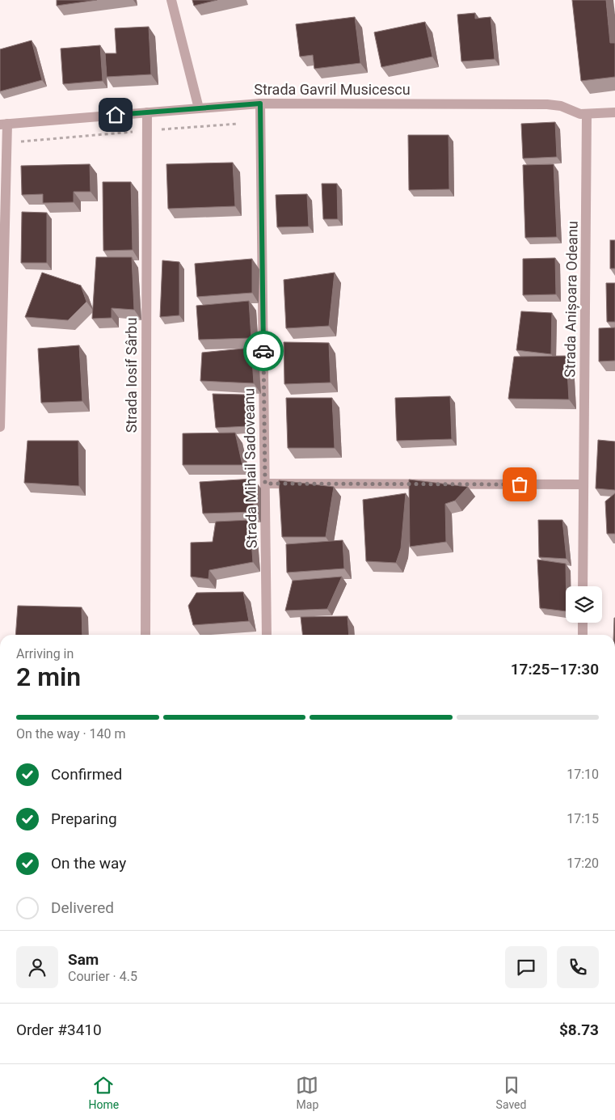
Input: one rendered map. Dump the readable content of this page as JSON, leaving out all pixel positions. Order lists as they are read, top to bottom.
{
  "streets": {
    "street": [
      "Strada Gavril Musicescu",
      "Strada Anișoara Odeanu",
      "Strada Iosif Sârbu",
      "Strada Mihail Sadoveanu"
    ]
  },
  "crossings": [
    ["Strada Gavril Musicescu", "Strada Anișoara Odeanu"],
    ["Strada Gavril Musicescu", "Strada Iosif Sârbu"],
    ["Strada Gavril Musicescu", "Strada Mihail Sadoveanu"]
  ],
  "page": {
    "heading": ["2 min", "Arriving in", "17:25–17:30"],
    "panel": [
      "Sam",
      "Courier · 4.5",
      "Order #3410",
      "$8.73"
    ],
    "bar": "On the way · 140 m",
    "list": [
      ["Confirmed", "17:10"],
      ["Preparing", "17:15"],
      ["On the way", "17:20"],
      "Delivered"
    ],
    "tabs": ["Home", "Map", "Saved"]
  }
}
